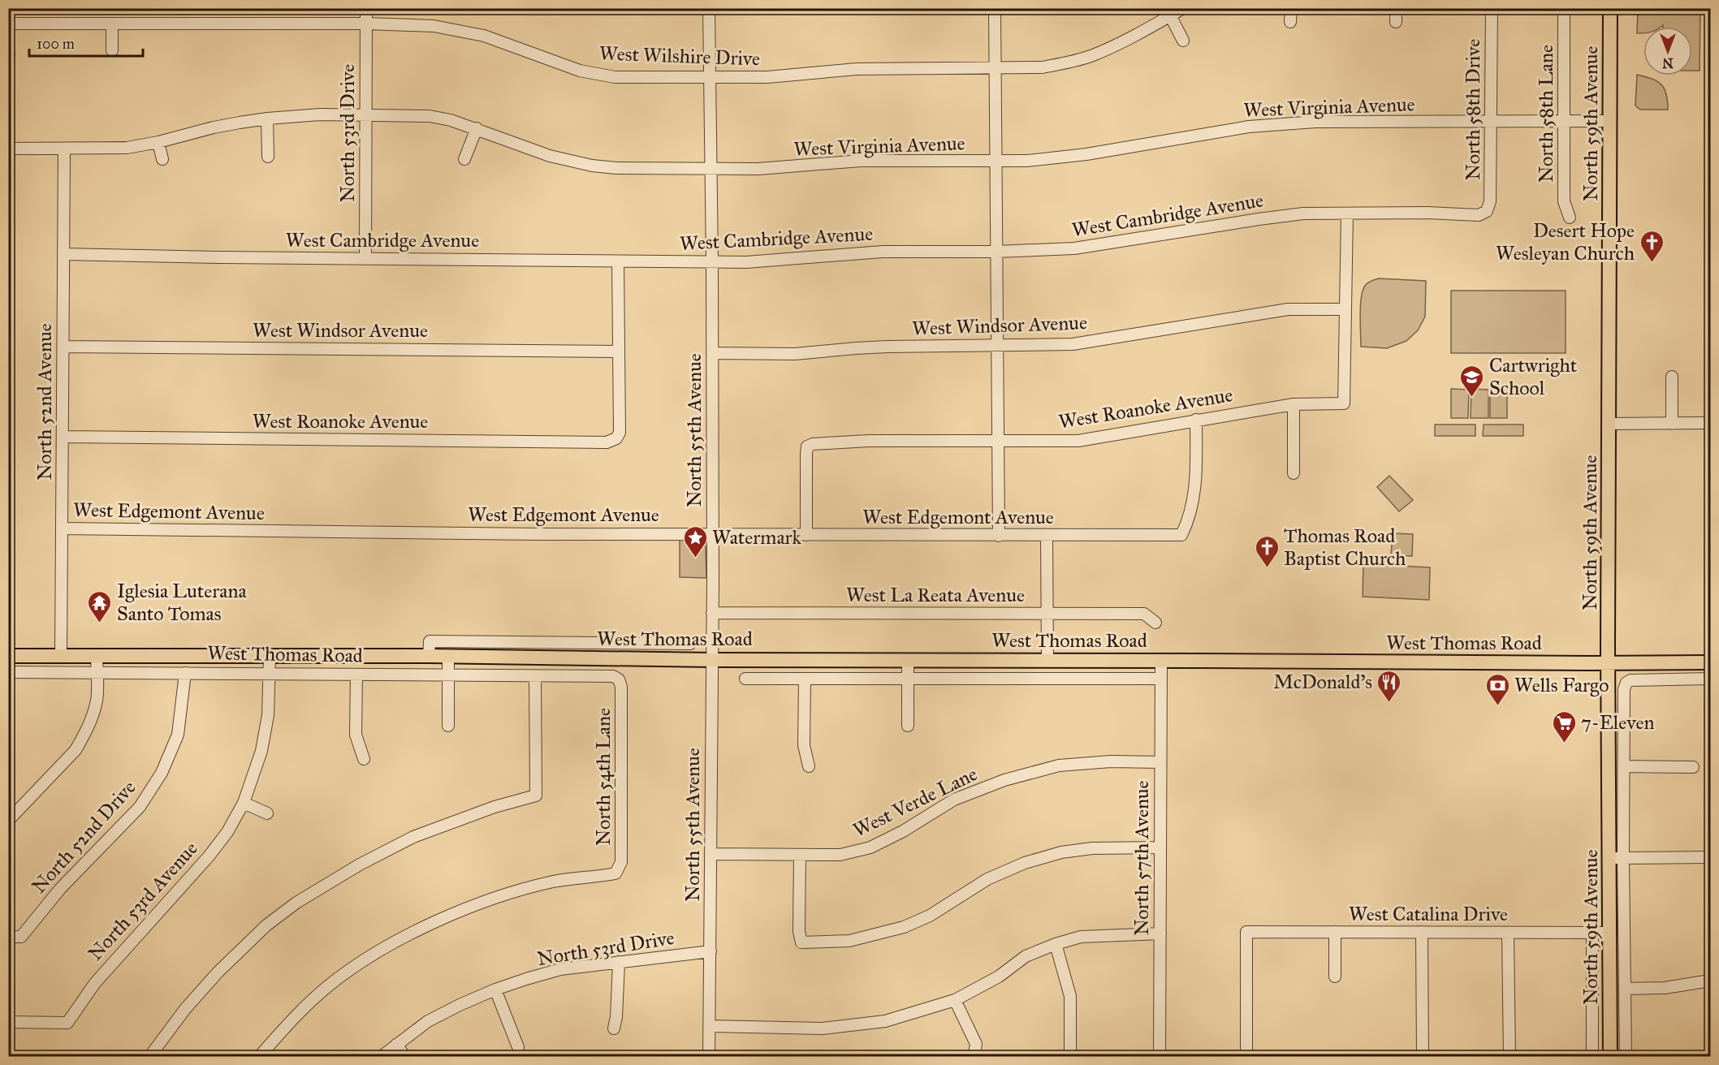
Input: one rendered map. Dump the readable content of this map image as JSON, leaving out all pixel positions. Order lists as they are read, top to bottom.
{
  "streets": {
    "main road": ["North 59th Avenue", "West Thomas Road"],
    "street": [
      "West Wilshire Drive",
      "West Virginia Avenue",
      "North 58th Drive",
      "North 58th Lane",
      "North 53rd Drive",
      "West Cambridge Avenue",
      "West Windsor Avenue",
      "North 52nd Avenue",
      "West Roanoke Avenue",
      "North 55th Avenue",
      "West Edgemont Avenue",
      "West La Reata Avenue",
      "North 54th Lane",
      "West Verde Lane",
      "North 52nd Drive",
      "North 57th Avenue",
      "North 53rd Avenue",
      "West Catalina Drive"
    ]
  },
  "crossings": [
    ["West Wilshire Drive", "North 53rd Drive"],
    ["West Wilshire Drive", "North 55th Avenue"],
    ["West Virginia Avenue", "North 58th Drive"],
    ["West Virginia Avenue", "North 58th Lane"],
    ["West Virginia Avenue", "North 59th Avenue"],
    ["West Virginia Avenue", "North 53rd Drive"],
    ["West Virginia Avenue", "North 52nd Avenue"],
    ["West Virginia Avenue", "North 55th Avenue"],
    ["North 58th Drive", "West Cambridge Avenue"],
    ["North 59th Avenue", "West Thomas Road"],
    ["North 59th Avenue", "West Catalina Drive"],
    ["North 53rd Drive", "West Cambridge Avenue"],
    ["North 53rd Drive", "North 55th Avenue"],
    ["West Cambridge Avenue", "North 52nd Avenue"],
    ["West Cambridge Avenue", "North 55th Avenue"],
    ["West Windsor Avenue", "North 52nd Avenue"],
    ["West Windsor Avenue", "West Roanoke Avenue"],
    ["West Windsor Avenue", "North 55th Avenue"],
    ["North 52nd Avenue", "West Roanoke Avenue"],
    ["North 52nd Avenue", "West Edgemont Avenue"],
    ["North 52nd Avenue", "West Thomas Road"],
    ["West Roanoke Avenue", "West Edgemont Avenue"],
    ["North 55th Avenue", "West Edgemont Avenue"],
    ["North 55th Avenue", "West La Reata Avenue"],
    ["North 55th Avenue", "West Thomas Road"],
    ["North 55th Avenue", "West Verde Lane"],
    ["West Thomas Road", "North 54th Lane"],
    ["West Thomas Road", "North 52nd Drive"],
    ["West Thomas Road", "North 57th Avenue"],
    ["West Thomas Road", "North 53rd Avenue"],
    ["West Verde Lane", "North 57th Avenue"]
  ],
  "places": {
    "church": ["Desert Hope Wesleyan Church", "Thomas Road Baptist Church"],
    "school or university": ["Cartwright School"],
    "place": ["Watermark"],
    "temple": ["Iglesia Luterana Santo Tomas"],
    "restaurant": ["McDonald's"],
    "bank": ["Wells Fargo"],
    "supermarket": ["7-Eleven"]
  },
  "scale_bar": "100 m",
  "north": "bottom"
}
